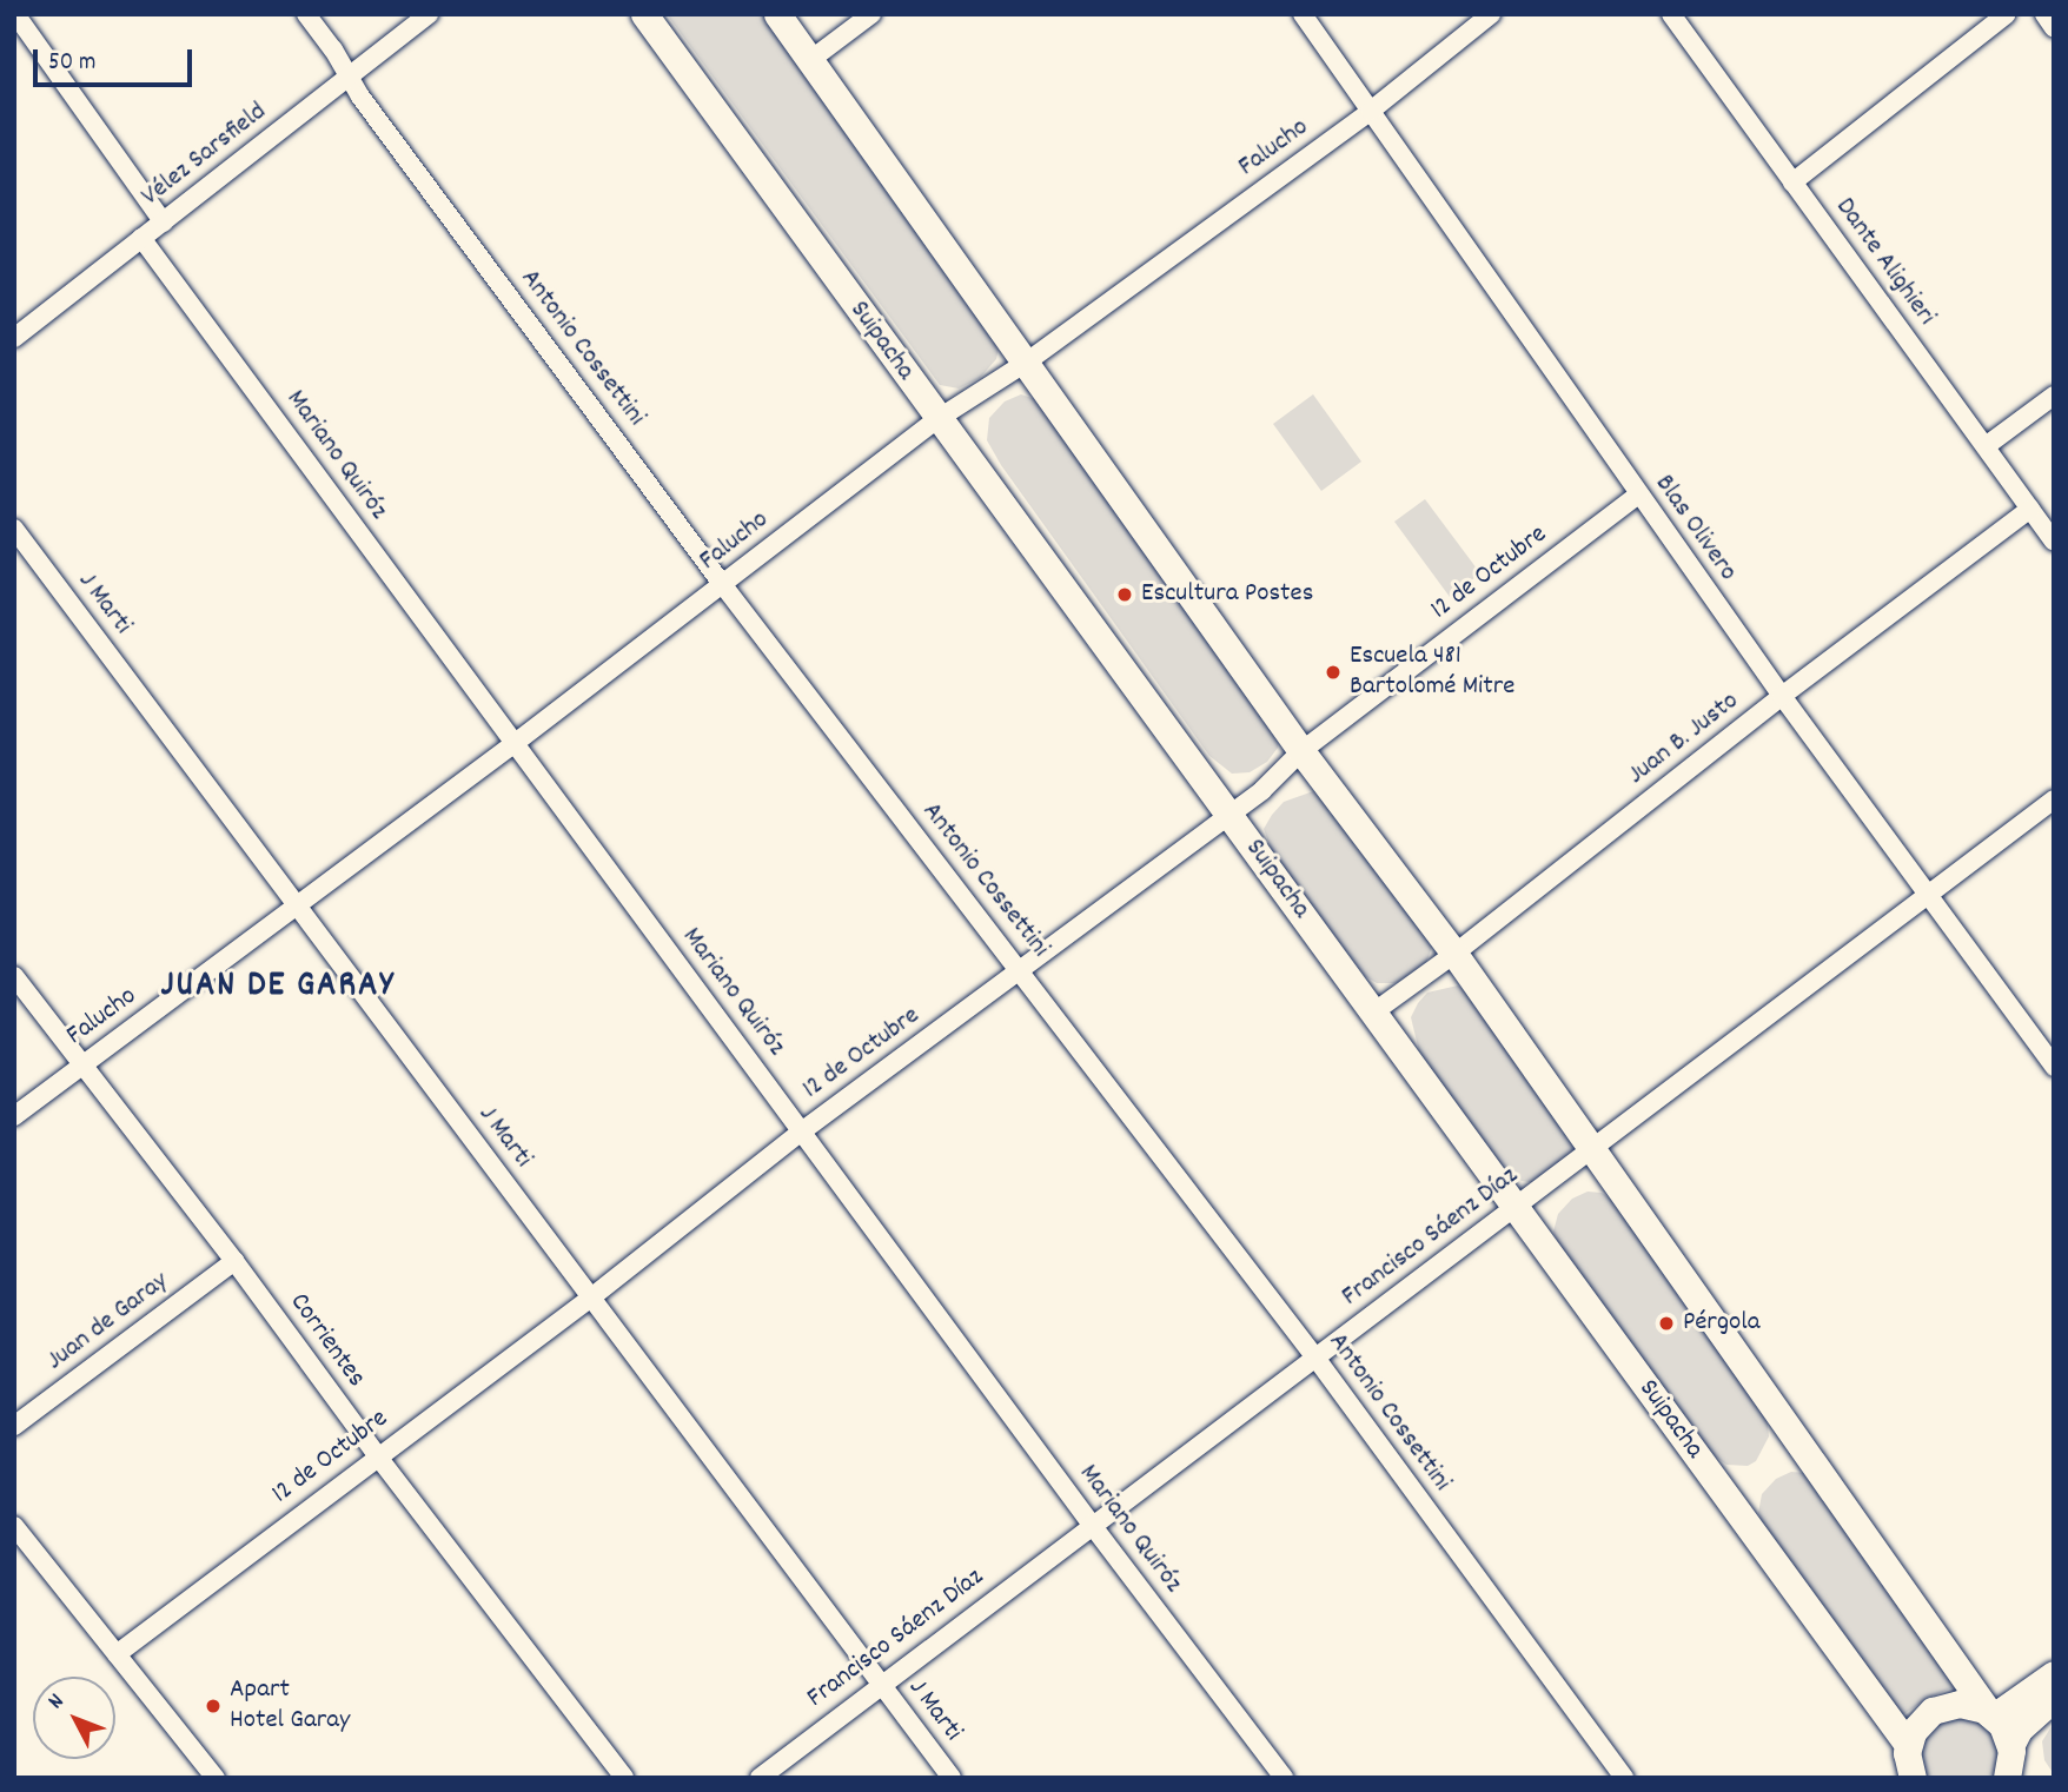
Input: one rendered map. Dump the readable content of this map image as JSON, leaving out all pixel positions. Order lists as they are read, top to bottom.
{
  "streets": {
    "street": [
      "Falucho",
      "Vélez Sarsfield",
      "Dante Alighieri",
      "Suipacha",
      "Antonio Cossettini",
      "Mariano Quiróz",
      "Blas Olivero",
      "12 de Octubre",
      "J Marti",
      "Juan B. Justo",
      "Francisco Sáenz Díaz",
      "Juan de Garay",
      "Corrientes"
    ]
  },
  "crossings": [
    ["Falucho", "Suipacha"],
    ["Falucho", "Antonio Cossettini"],
    ["Falucho", "Mariano Quiróz"],
    ["Falucho", "Blas Olivero"],
    ["Falucho", "J Marti"],
    ["Falucho", "Corrientes"],
    ["Vélez Sarsfield", "Antonio Cossettini"],
    ["Vélez Sarsfield", "Mariano Quiróz"],
    ["Dante Alighieri", "Juan B. Justo"],
    ["Suipacha", "12 de Octubre"],
    ["Suipacha", "Juan B. Justo"],
    ["Suipacha", "Francisco Sáenz Díaz"],
    ["Antonio Cossettini", "12 de Octubre"],
    ["Antonio Cossettini", "Francisco Sáenz Díaz"],
    ["Mariano Quiróz", "12 de Octubre"],
    ["Mariano Quiróz", "Francisco Sáenz Díaz"],
    ["Blas Olivero", "12 de Octubre"],
    ["Blas Olivero", "Juan B. Justo"],
    ["Blas Olivero", "Francisco Sáenz Díaz"],
    ["12 de Octubre", "J Marti"],
    ["12 de Octubre", "Corrientes"],
    ["J Marti", "Francisco Sáenz Díaz"],
    ["Juan de Garay", "Corrientes"]
  ],
  "districts": ["JUAN DE GARAY"],
  "places": [
    "Escultura Postes",
    "Escuela 481 Bartolomé Mitre",
    "Pérgola",
    "Apart Hotel Garay"
  ],
  "scale_bar": "50 m",
  "north": "top left"
}
